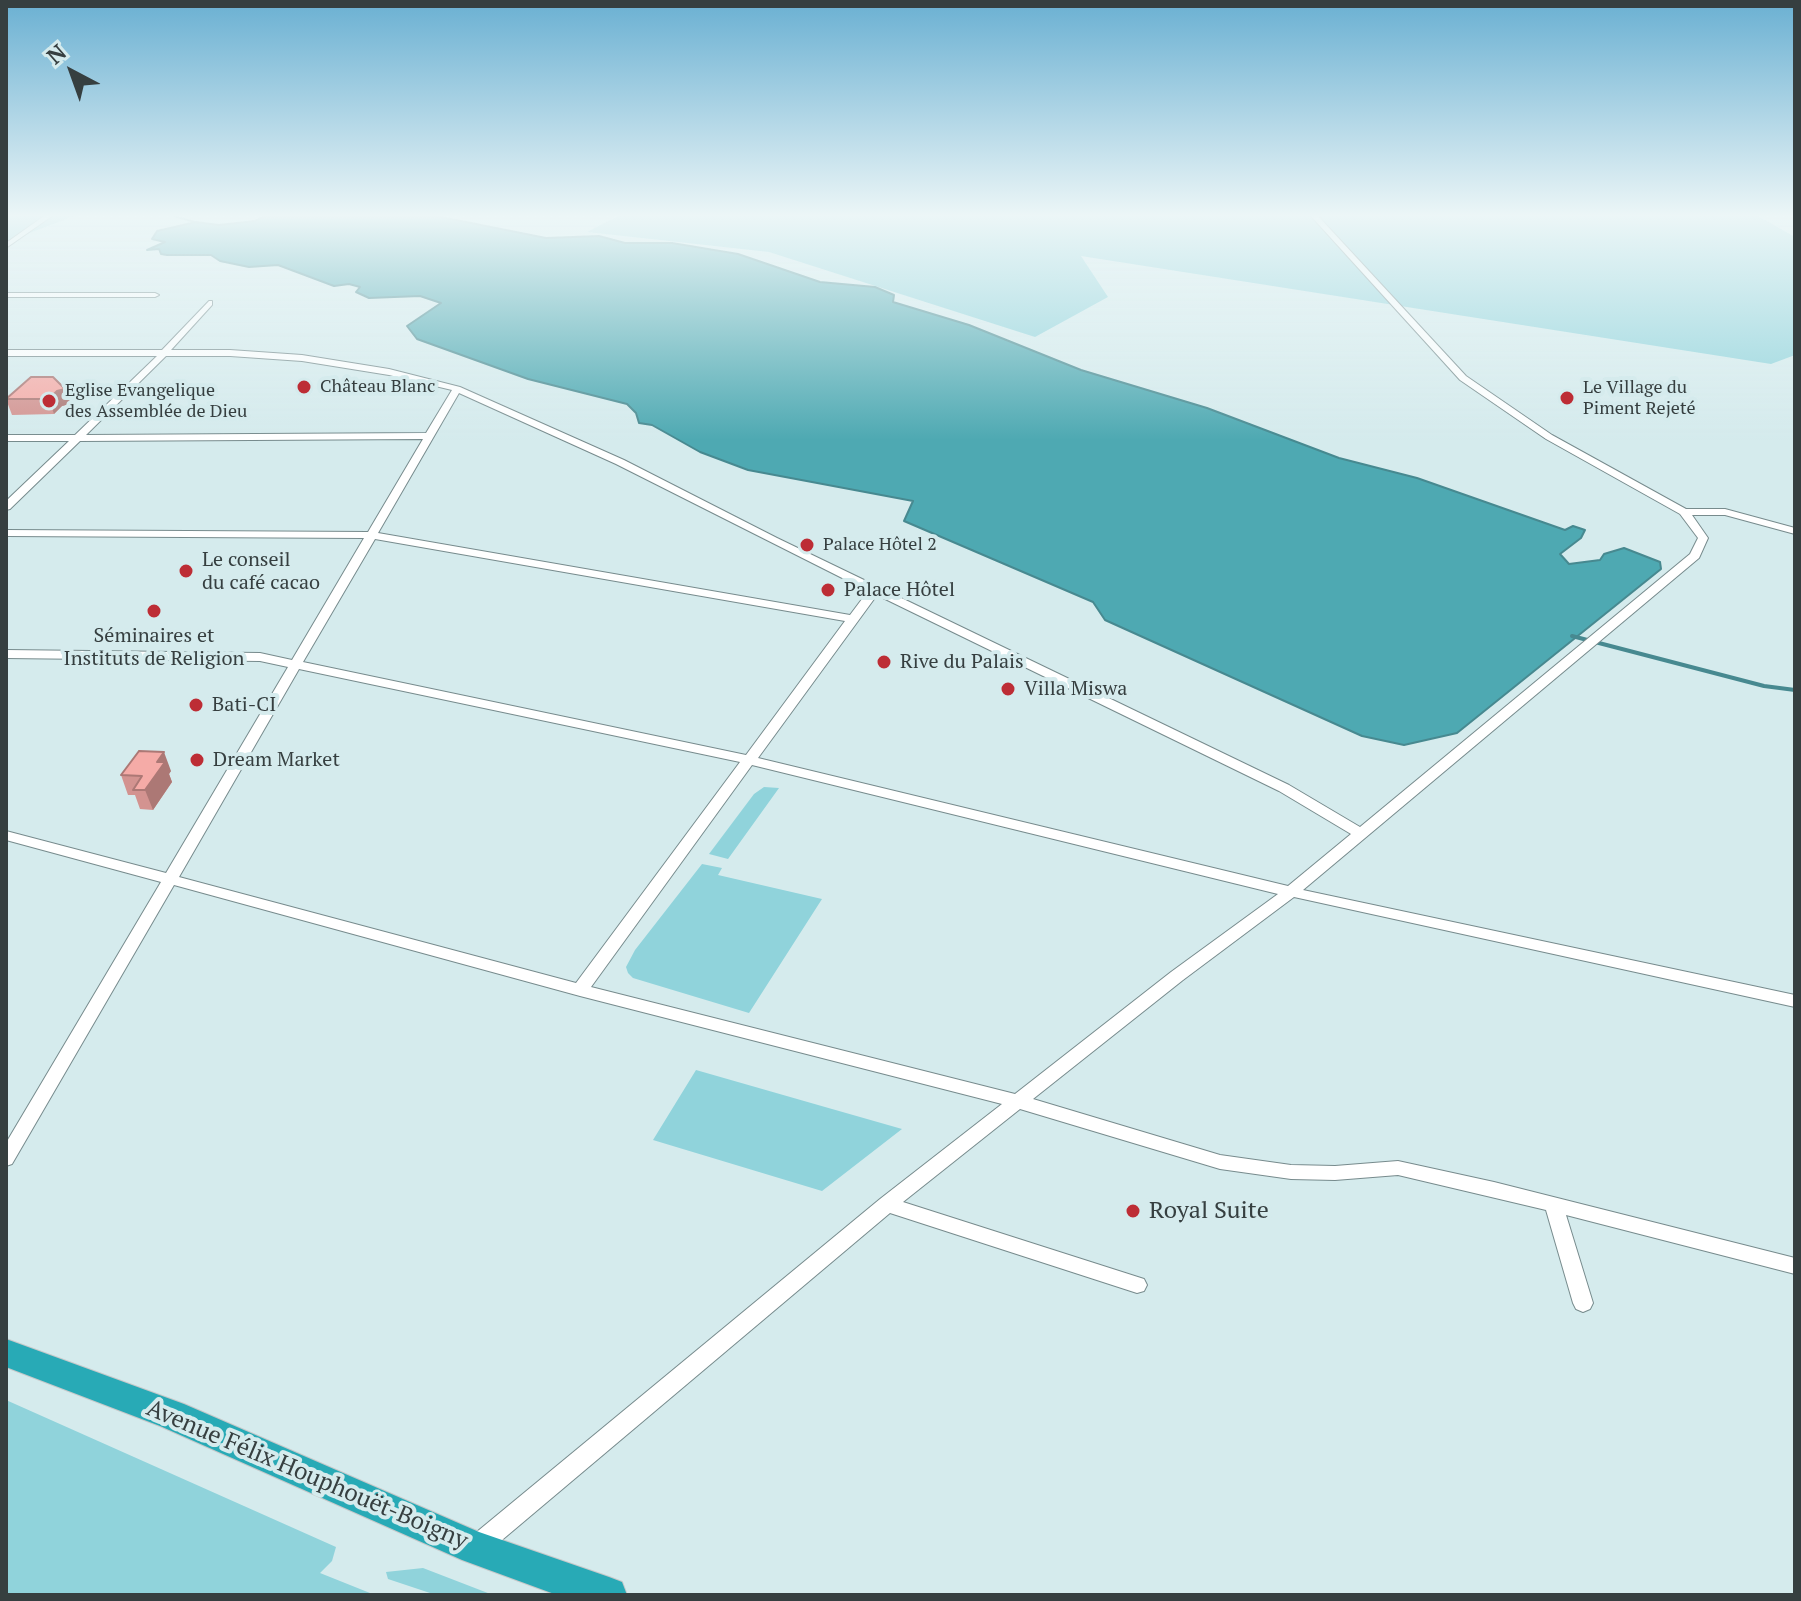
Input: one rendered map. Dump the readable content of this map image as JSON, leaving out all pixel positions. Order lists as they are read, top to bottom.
{
  "streets": {
    "highway": ["Avenue Félix Houphouët-Boigny"]
  },
  "places": [
    "Château Blanc",
    "Le Village du Piment Rejeté",
    "Eglise Evangelique des Assemblée de Dieu",
    "Palace Hôtel 2",
    "Le conseil du café cacao",
    "Palace Hôtel",
    "Séminaires et Instituts de Religion",
    "Rive du Palais",
    "Villa Miswa",
    "Bati-CI",
    "Dream Market",
    "Royal Suite"
  ],
  "north": "top left"
}
